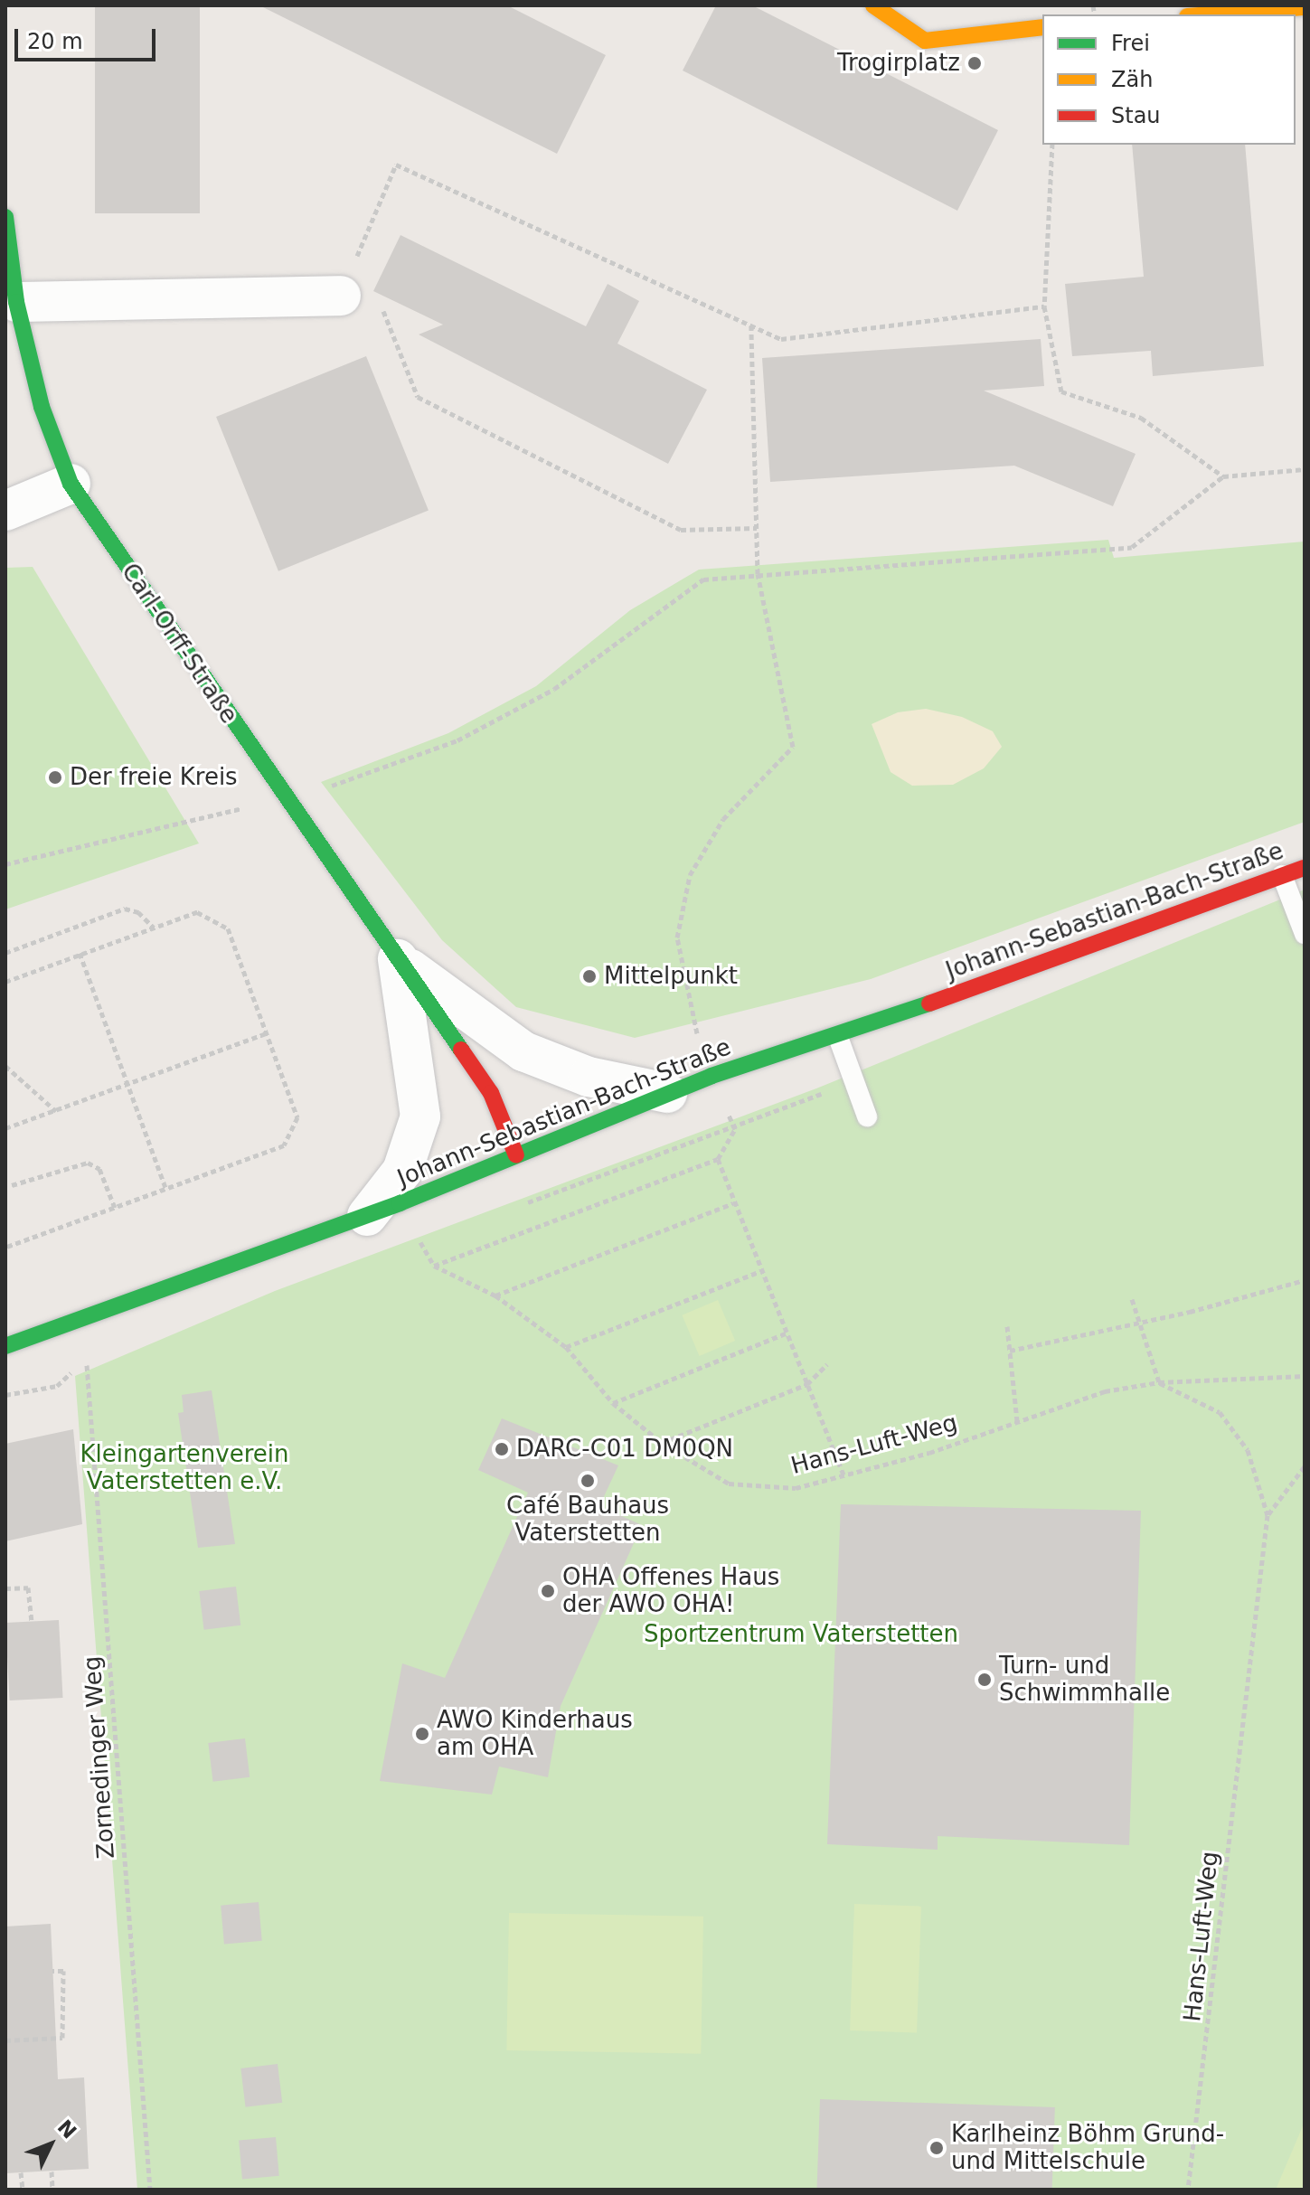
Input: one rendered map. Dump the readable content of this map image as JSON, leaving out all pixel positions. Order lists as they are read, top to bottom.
{
  "streets": {
    "street": ["Carl-Orff-Straße", "Johann-Sebastian-Bach-Straße"],
    "path": ["Hans-Luft-Weg", "Zornedinger Weg"]
  },
  "crossings": [
    ["Carl-Orff-Straße", "Johann-Sebastian-Bach-Straße"]
  ],
  "parks": ["Kleingartenverein Vaterstetten e.V.", "Sportzentrum Vaterstetten"],
  "places": [
    "Trogirplatz",
    "Der freie Kreis",
    "Mittelpunkt",
    "DARC-C01 DM0QN",
    "Café Bauhaus Vaterstetten",
    "OHA Offenes Haus der AWO OHA!",
    "Turn- und Schwimmhalle",
    "AWO Kinderhaus am OHA",
    "Karlheinz Böhm Grund- und Mittelschule"
  ],
  "legend": ["Frei", "Zäh", "Stau"],
  "scale_bar": "20 m",
  "north": "top right"
}
